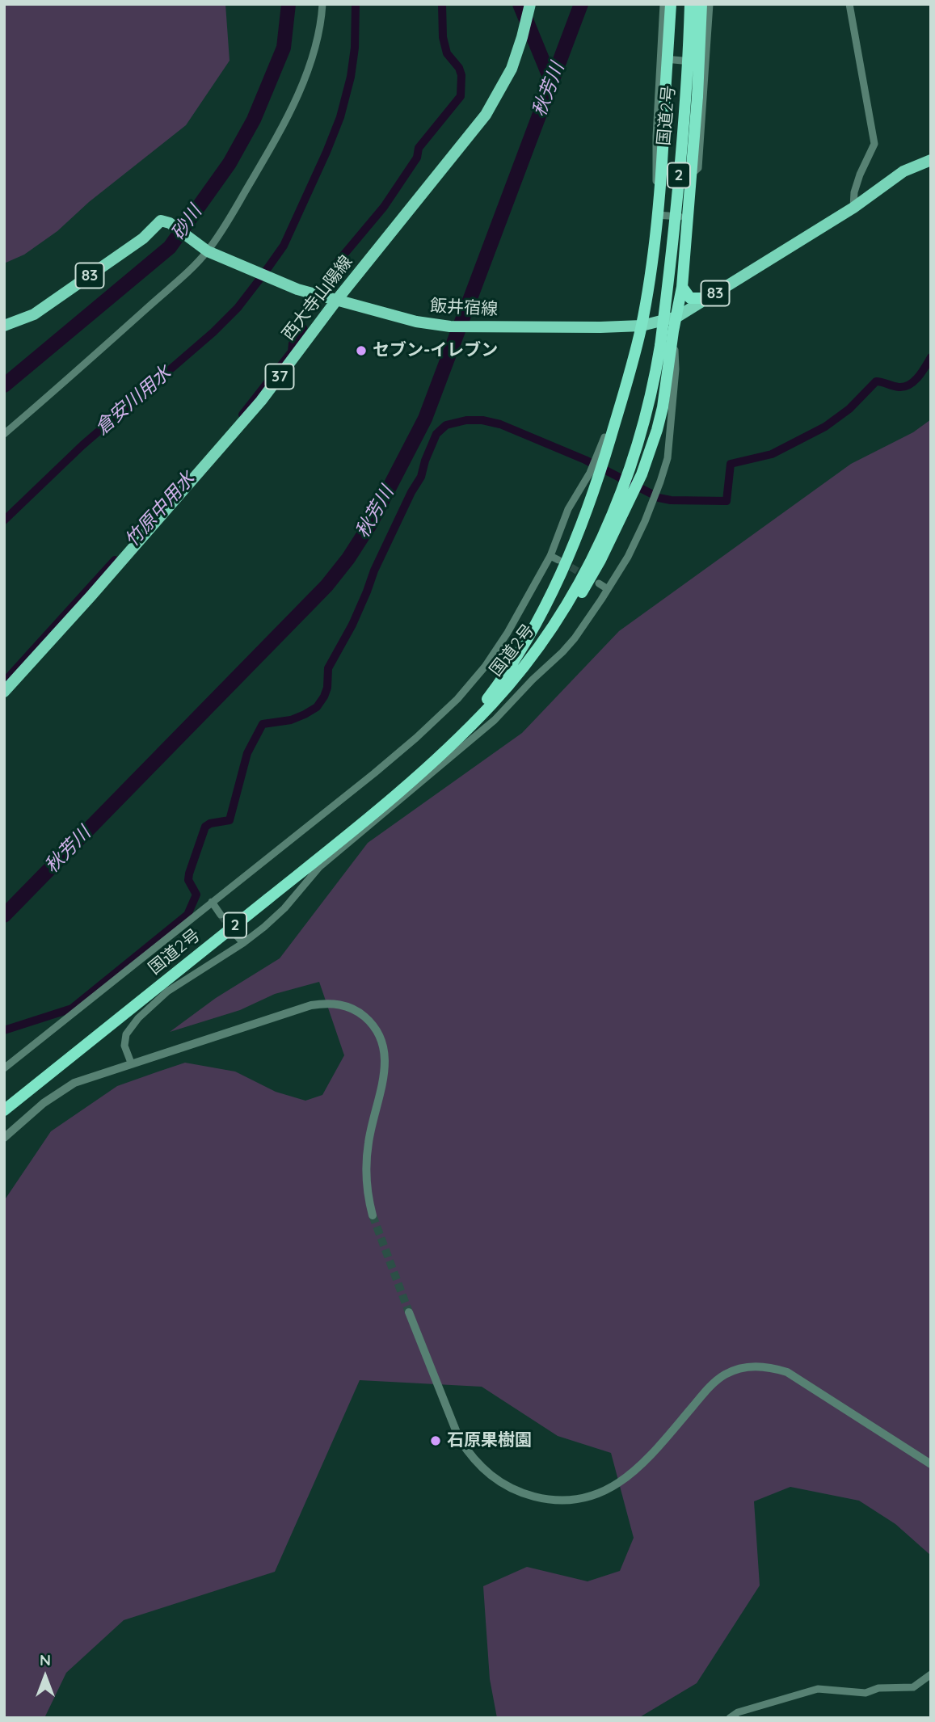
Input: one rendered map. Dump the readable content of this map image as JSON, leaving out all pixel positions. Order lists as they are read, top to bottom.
{
  "streets": {
    "highway": ["国道2号", "2"],
    "main road": [
      "83",
      "西大寺山陽線",
      "飯井宿線",
      "37"
    ]
  },
  "crossings": [
    ["西大寺山陽線", "飯井宿線"]
  ],
  "water": [
    "秋芳川",
    "砂川",
    "倉安川用水",
    "竹原中用水"
  ],
  "places": ["セブン-イレブン", "石原果樹園"],
  "north": "top"
}
